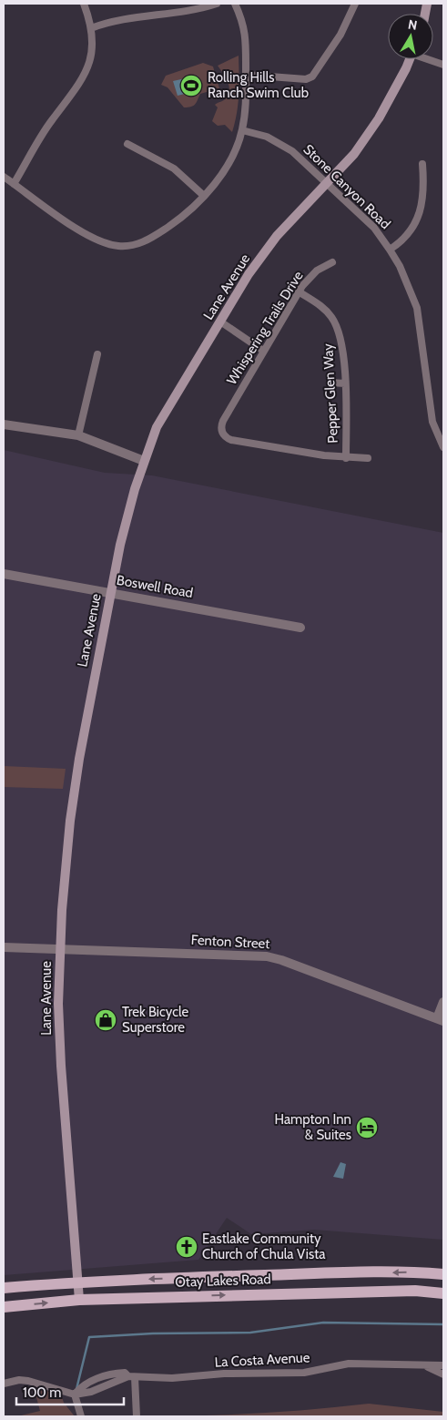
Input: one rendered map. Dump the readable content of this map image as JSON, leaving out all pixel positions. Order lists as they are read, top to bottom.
{
  "streets": {
    "main road": ["Lane Avenue", "Otay Lakes Road"],
    "street": [
      "Stone Canyon Road",
      "Whispering Trails Drive",
      "Pepper Glen Way",
      "Boswell Road",
      "Fenton Street",
      "La Costa Avenue"
    ]
  },
  "crossings": [
    ["Stone Canyon Road", "Lane Avenue"],
    ["Lane Avenue", "Boswell Road"],
    ["Lane Avenue", "Fenton Street"],
    ["Lane Avenue", "Otay Lakes Road"],
    ["Whispering Trails Drive", "Pepper Glen Way"]
  ],
  "places": {
    "sports": ["Rolling Hills Ranch Swim Club"],
    "shop": ["Trek Bicycle Superstore"],
    "hotel": ["Hampton Inn & Suites"],
    "church": ["Eastlake Community Church of Chula Vista"]
  },
  "scale_bar": "100 m",
  "north": "top"
}
